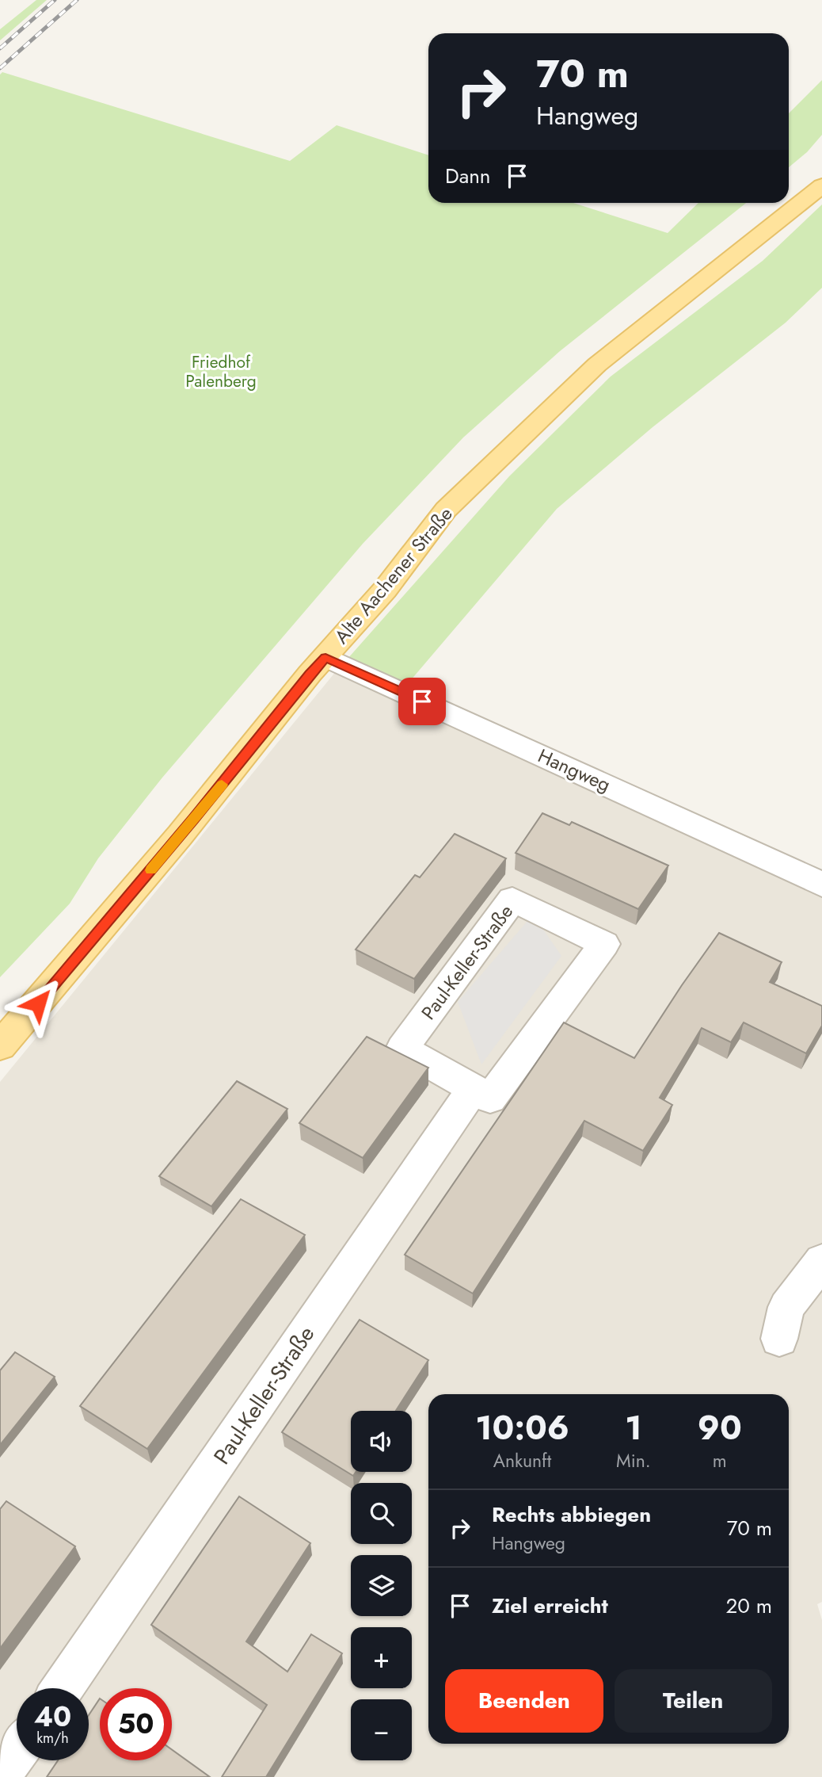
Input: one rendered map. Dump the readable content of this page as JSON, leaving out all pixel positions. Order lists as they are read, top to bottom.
{
  "streets": {
    "main road": ["Alte Aachener Straße"],
    "street": ["Hangweg", "Paul-Keller-Straße"]
  },
  "crossings": [
    ["Alte Aachener Straße", "Hangweg"]
  ],
  "parks": ["Friedhof Palenberg"],
  "page": {
    "turn": ["70 m", "Hangweg"],
    "then": "Dann",
    "eta": [
      "10:06",
      "Ankunft",
      "1",
      "Min.",
      "90",
      "m"
    ],
    "map_buttons": ["+", "−"],
    "list": [
      {
        "name": "Rechts abbiegen",
        "note": "Hangweg",
        "value": "70 m"
      },
      {
        "name": "Ziel erreicht",
        "value": "20 m"
      }
    ],
    "buttons": ["Beenden", "Teilen"],
    "speed": "40 km/h",
    "limit": "50"
  }
}
